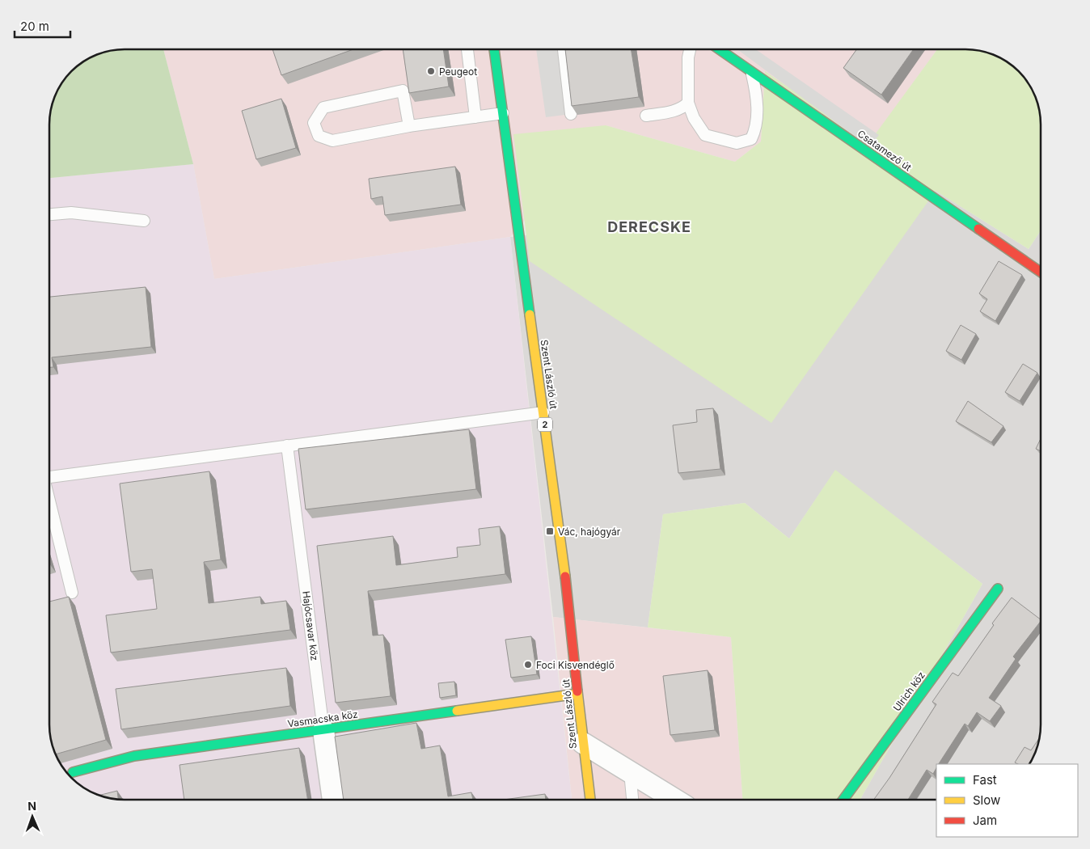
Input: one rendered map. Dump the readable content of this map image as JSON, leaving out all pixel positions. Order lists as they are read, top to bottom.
{
  "streets": {
    "street": [
      "Csatamező út",
      "Szent László út",
      "2",
      "Hajócsavar köz",
      "Ulrich köz",
      "Vasmacska köz"
    ]
  },
  "crossings": [
    ["Szent László út", "Vasmacska köz"],
    ["Hajócsavar köz", "Vasmacska köz"]
  ],
  "districts": ["DERECSKE"],
  "places": {
    "other": ["Peugeot", "Foci Kisvendéglő"],
    "transit": ["Vác, hajógyár"]
  },
  "legend": ["Fast", "Slow", "Jam"],
  "scale_bar": "20 m",
  "north": "top"
}
